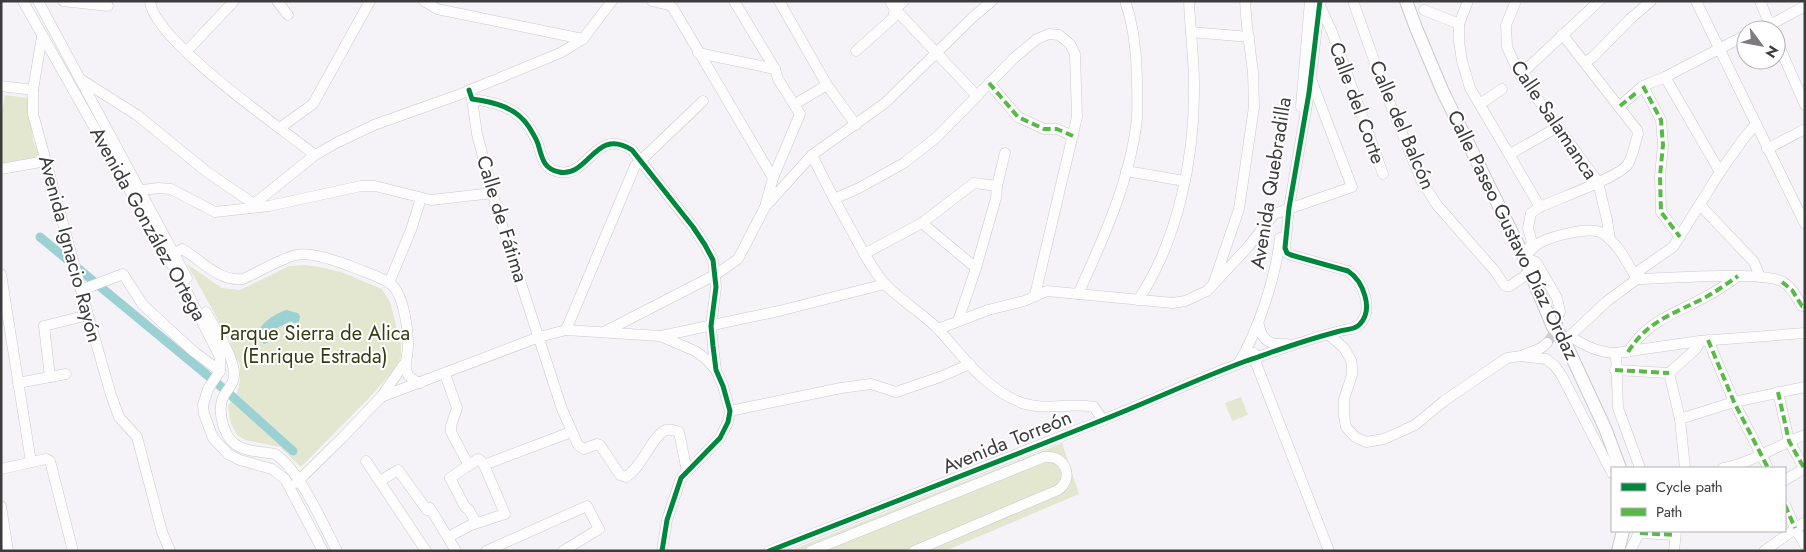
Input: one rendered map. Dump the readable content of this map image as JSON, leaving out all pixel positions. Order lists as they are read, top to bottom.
{
  "streets": {
    "main road": ["Calle Paseo Gustavo Díaz Ordaz"],
    "street": [
      "Calle del Corte",
      "Calle Salamanca",
      "Calle del Balcón",
      "Avenida Quebradilla",
      "Calle de Fátima",
      "Avenida González Ortega",
      "Avenida Ignacio Rayón",
      "Avenida Torreón"
    ]
  },
  "crossings": [
    ["Calle del Corte", "Avenida Quebradilla"],
    ["Calle del Balcón", "Calle Paseo Gustavo Díaz Ordaz"],
    ["Avenida Quebradilla", "Avenida Torreón"],
    ["Avenida González Ortega", "Avenida Ignacio Rayón"]
  ],
  "parks": ["Parque Sierra de Alica (Enrique Estrada)"],
  "legend": ["Cycle path", "Path"],
  "north": "bottom right"
}
